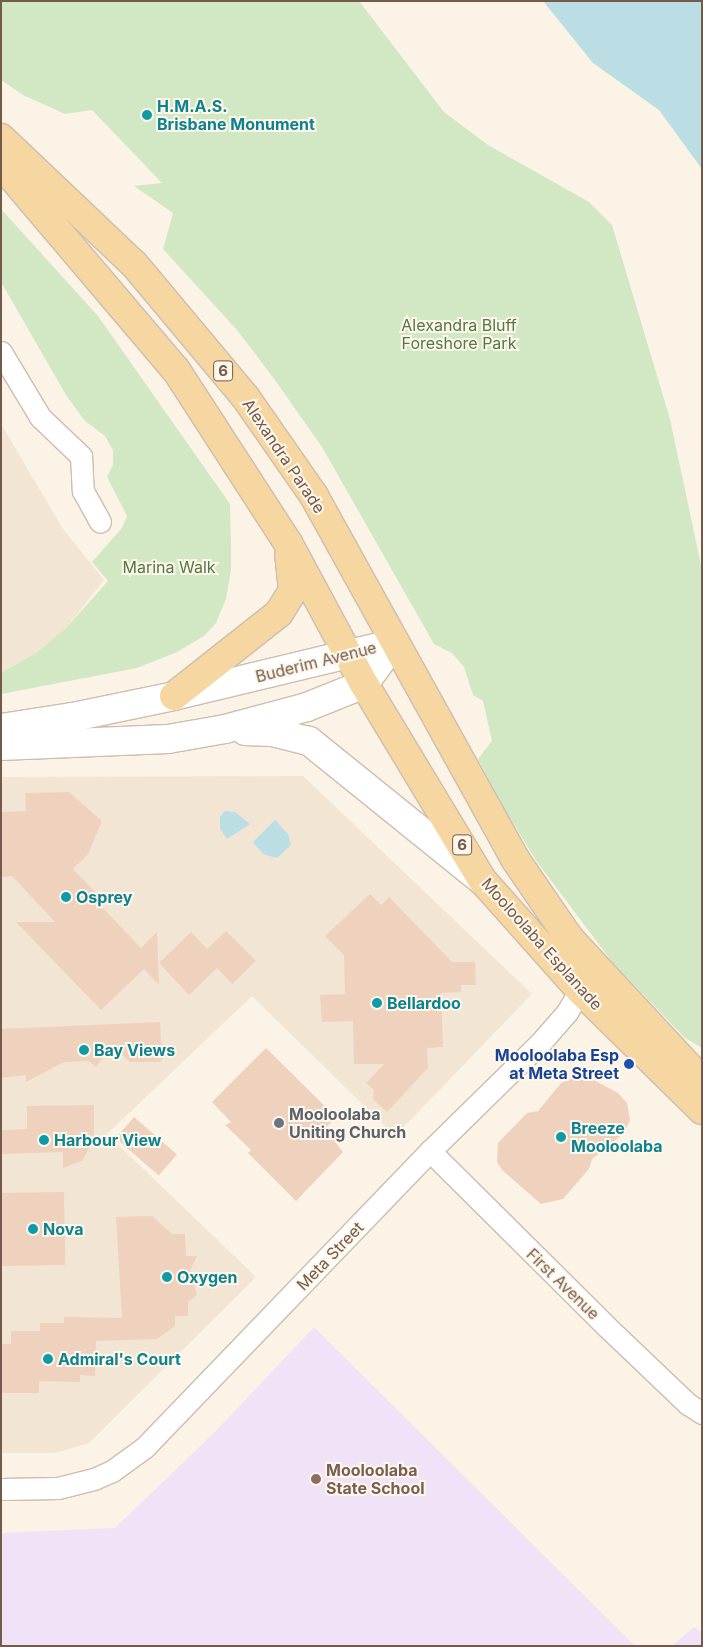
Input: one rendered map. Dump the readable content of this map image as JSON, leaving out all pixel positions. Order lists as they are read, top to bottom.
{
  "streets": {
    "main road": [
      "6",
      "Alexandra Parade",
      "Buderim Avenue",
      "Mooloolaba Esplanade"
    ],
    "street": ["Meta Street", "First Avenue"]
  },
  "crossings": [
    ["6", "Buderim Avenue"],
    ["6", "Mooloolaba Esplanade"],
    ["Alexandra Parade", "Buderim Avenue"],
    ["Alexandra Parade", "Mooloolaba Esplanade"],
    ["Buderim Avenue", "Mooloolaba Esplanade"],
    ["Mooloolaba Esplanade", "Meta Street"],
    ["Meta Street", "First Avenue"]
  ],
  "parks": ["Alexandra Bluff Foreshore Park", "Marina Walk"],
  "places": [
    "H.M.A.S. Brisbane Monument",
    "Osprey",
    "Bellardoo",
    "Bay Views",
    "Mooloolaba Esp at Meta Street",
    "Mooloolaba Uniting Church",
    "Breeze Mooloolaba",
    "Harbour View",
    "Nova",
    "Oxygen",
    "Admiral's Court",
    "Mooloolaba State School"
  ]
}
